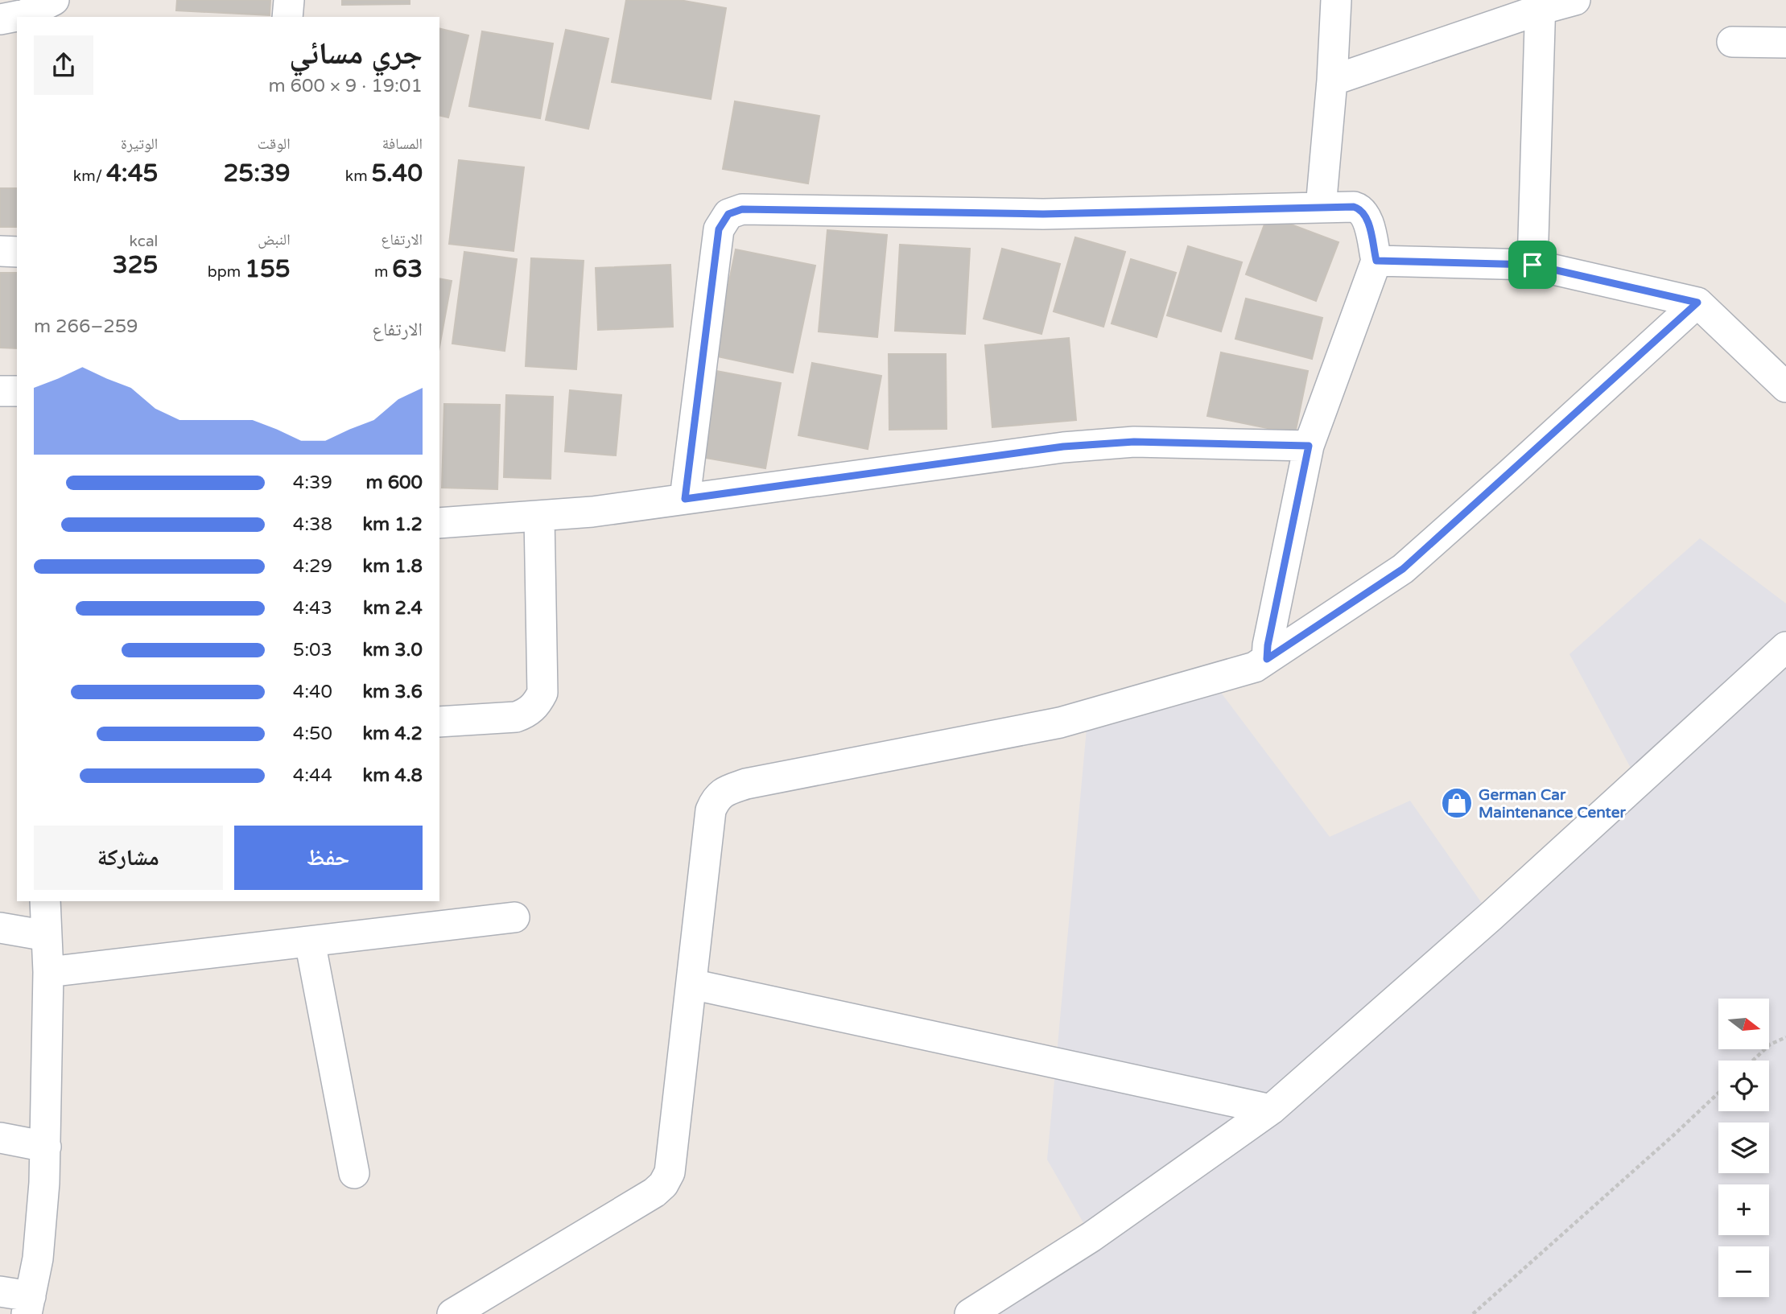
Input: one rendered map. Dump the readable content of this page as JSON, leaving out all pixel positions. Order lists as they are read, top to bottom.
{
  "places": {
    "shop": ["German Car Maintenance Center"]
  },
  "north": "right",
  "page": {
    "heading": ["جري مسائي", "19:01 · 9 × 600 m"],
    "stats": [
      ["المسافة", "5.40 km"],
      ["الوقت", "25:39"],
      ["الوتيرة", "4:45 /km"],
      ["الارتفاع", "63 m"],
      ["النبض", "155 bpm"],
      ["kcal", "325"]
    ],
    "chart": ["الارتفاع", "259–266 m"],
    "list": [
      {
        "name": "600 m",
        "note": "4:39"
      },
      {
        "name": "1.2 km",
        "note": "4:38"
      },
      {
        "name": "1.8 km",
        "note": "4:29"
      },
      {
        "name": "2.4 km",
        "note": "4:43"
      },
      {
        "name": "3.0 km",
        "note": "5:03"
      },
      {
        "name": "3.6 km",
        "note": "4:40"
      },
      {
        "name": "4.2 km",
        "note": "4:50"
      },
      {
        "name": "4.8 km",
        "note": "4:44"
      }
    ],
    "buttons": ["حفظ", "مشاركة"],
    "map_buttons": ["+", "−"]
  }
}
